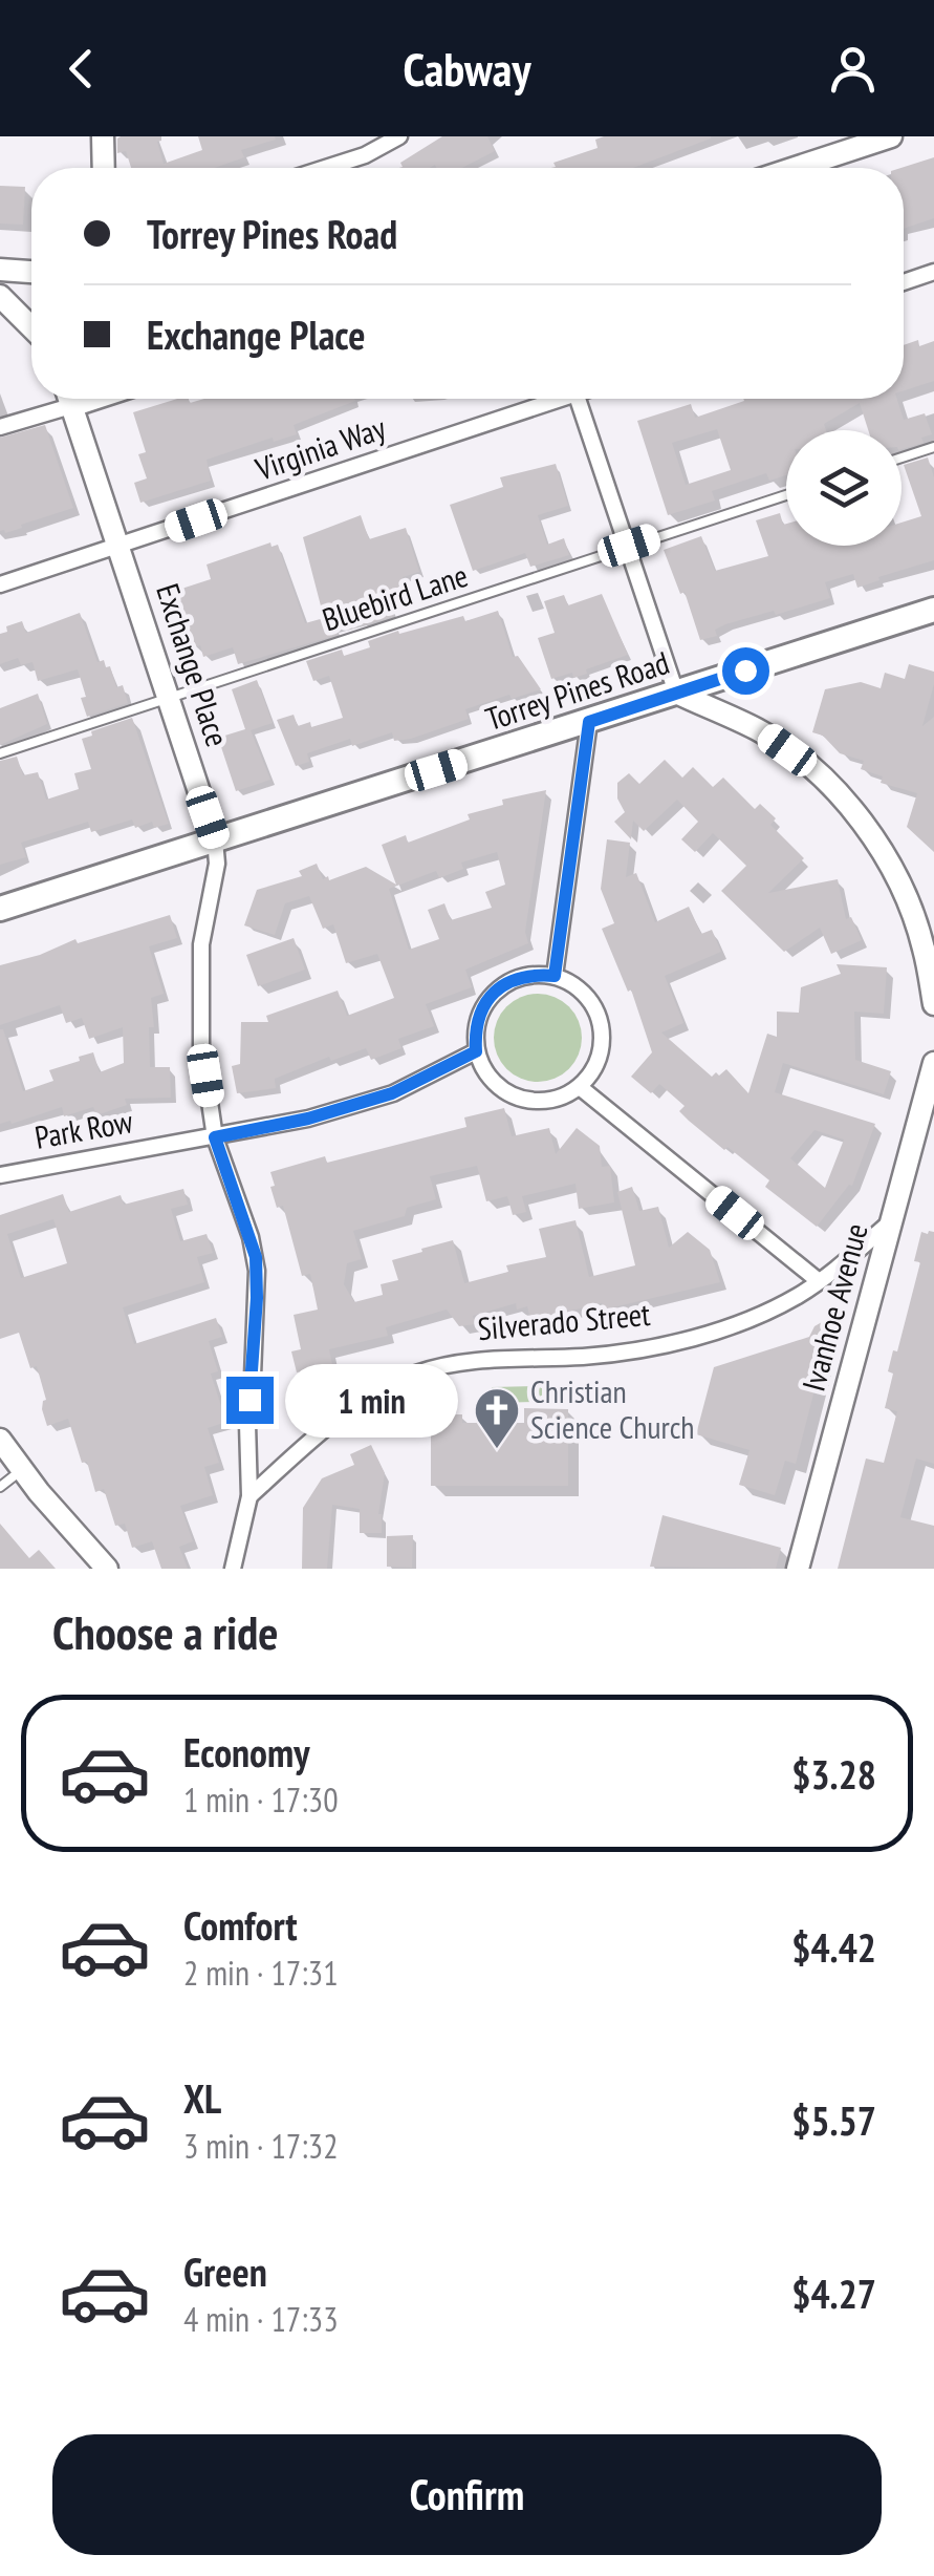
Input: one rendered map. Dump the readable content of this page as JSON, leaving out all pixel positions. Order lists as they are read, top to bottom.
{
  "streets": {
    "main road": ["Torrey Pines Road"],
    "street": [
      "Virginia Way",
      "Exchange Place",
      "Park Row",
      "Ivanhoe Avenue",
      "Silverado Street"
    ],
    "lane": ["Bluebird Lane"]
  },
  "crossings": [
    ["Virginia Way", "Exchange Place"],
    ["Bluebird Lane", "Exchange Place"],
    ["Exchange Place", "Torrey Pines Road"],
    ["Exchange Place", "Park Row"],
    ["Exchange Place", "Silverado Street"],
    ["Ivanhoe Avenue", "Silverado Street"]
  ],
  "places": {
    "church": ["Christian Science Church"]
  },
  "page": {
    "header": "Cabway",
    "banner": ["Torrey Pines Road", "Exchange Place"],
    "bubble": "1 min",
    "heading": "Choose a ride",
    "list": [
      {
        "name": "Economy",
        "note": "1 min · 17:30",
        "value": "$3.28"
      },
      {
        "name": "Comfort",
        "note": "2 min · 17:31",
        "value": "$4.42"
      },
      {
        "name": "XL",
        "note": "3 min · 17:32",
        "value": "$5.57"
      },
      {
        "name": "Green",
        "note": "4 min · 17:33",
        "value": "$4.27"
      }
    ],
    "buttons": "Confirm"
  }
}
